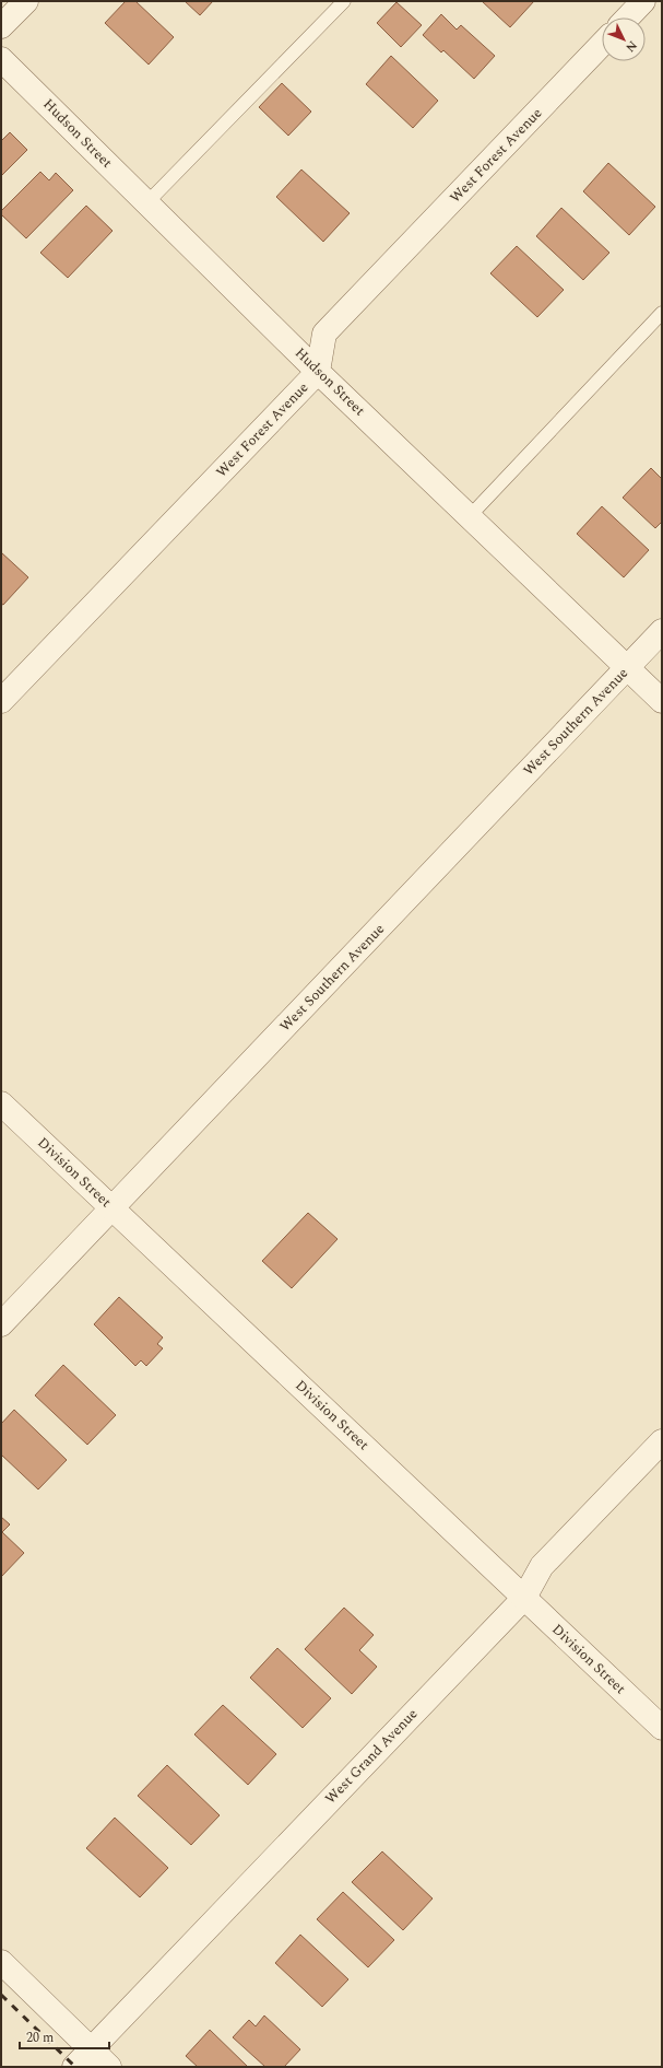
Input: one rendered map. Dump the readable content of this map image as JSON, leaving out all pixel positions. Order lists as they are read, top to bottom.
{
  "streets": {
    "street": [
      "Hudson Street",
      "West Forest Avenue",
      "West Southern Avenue",
      "Division Street",
      "West Grand Avenue"
    ]
  },
  "crossings": [
    ["Hudson Street", "West Forest Avenue"],
    ["Hudson Street", "West Southern Avenue"],
    ["West Southern Avenue", "Division Street"],
    ["Division Street", "West Grand Avenue"]
  ],
  "scale_bar": "20 m",
  "north": "bottom right"
}
